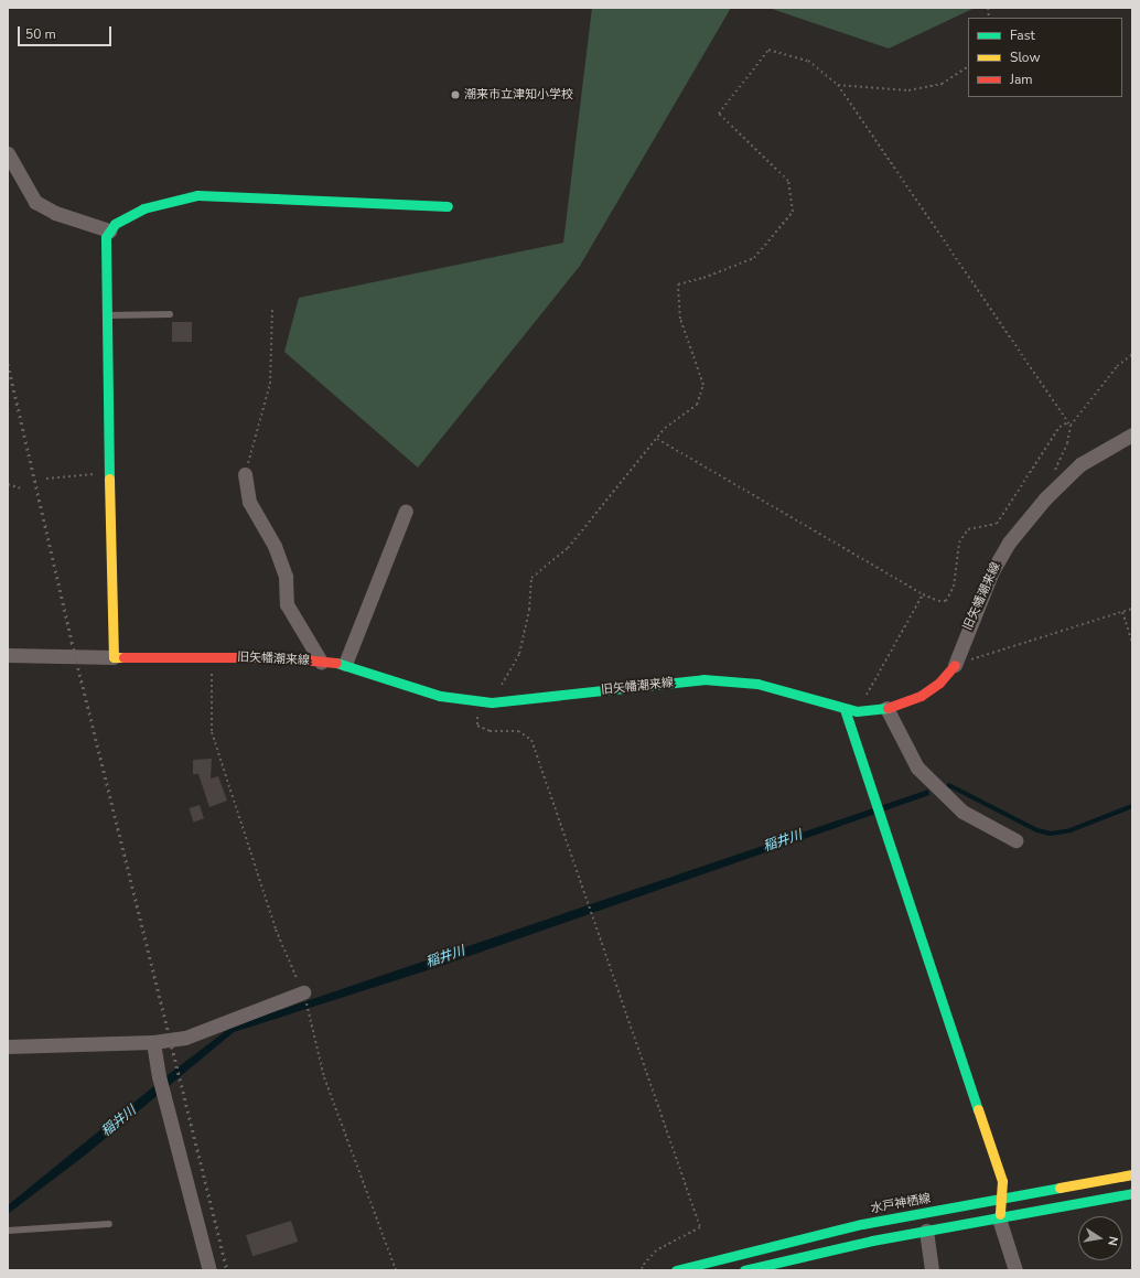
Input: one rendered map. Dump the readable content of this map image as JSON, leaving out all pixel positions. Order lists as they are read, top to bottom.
{
  "streets": {
    "street": ["旧矢幡潮来線", "水戸神栖線"]
  },
  "water": ["稲井川"],
  "places": ["潮来市立津知小学校"],
  "legend": ["Fast", "Slow", "Jam"],
  "scale_bar": "50 m",
  "north": "right"
}
